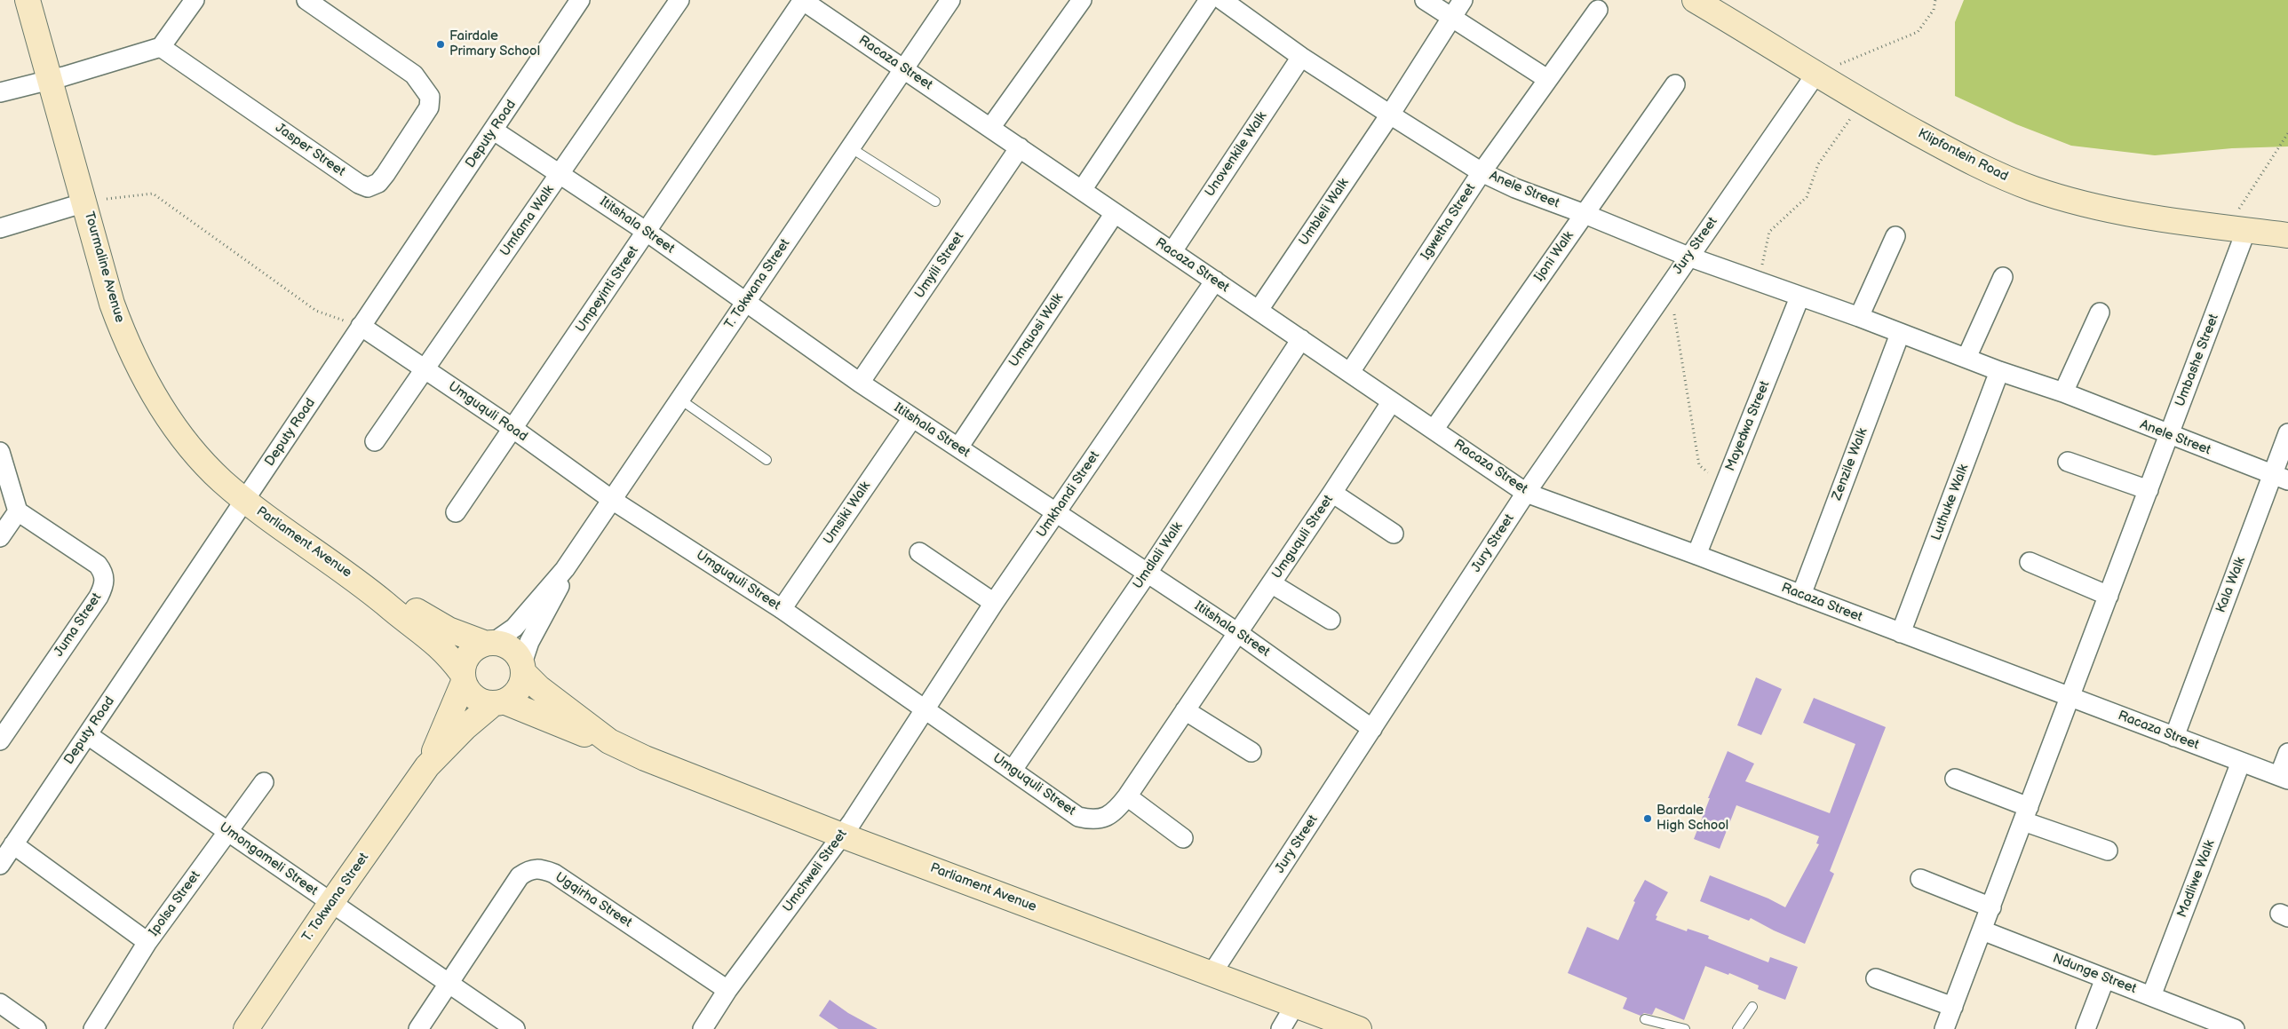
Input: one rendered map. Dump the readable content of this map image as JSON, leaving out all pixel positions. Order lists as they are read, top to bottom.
{
  "streets": {
    "street": [
      "Racaza Street",
      "Deputy Road",
      "Jasper Street",
      "Unovenkile Walk",
      "Klipfontein Road",
      "Anele Street",
      "Umbleli Walk",
      "Umfama Walk",
      "Igwetha Street",
      "Ititshala Street",
      "Jury Street",
      "Ijoni Walk",
      "Umyili Street",
      "Tourmaline Avenue",
      "T. Tokwana Street",
      "Umpeyinti Street",
      "Umquosi Walk",
      "Umbashe Street",
      "Umguquli Road",
      "Mayedwa Street",
      "Zenzile Walk",
      "Umkhandi Street",
      "Luthuke Walk",
      "Umsiki Walk",
      "Umguquli Street",
      "Parliament Avenue",
      "Umdlali Walk",
      "Kala Walk",
      "Juma Street",
      "Umongameli Street",
      "Umchweli Street",
      "Madliwe Walk",
      "Ugqirha Street",
      "Ipolsa Street",
      "Ndunge Street"
    ]
  },
  "crossings": [
    ["Racaza Street", "Unovenkile Walk"],
    ["Racaza Street", "Umbleli Walk"],
    ["Racaza Street", "Igwetha Street"],
    ["Racaza Street", "Jury Street"],
    ["Racaza Street", "Ijoni Walk"],
    ["Racaza Street", "Umyili Street"],
    ["Racaza Street", "T. Tokwana Street"],
    ["Racaza Street", "Umpeyinti Street"],
    ["Racaza Street", "Umquosi Walk"],
    ["Racaza Street", "Umbashe Street"],
    ["Racaza Street", "Mayedwa Street"],
    ["Racaza Street", "Zenzile Walk"],
    ["Racaza Street", "Umkhandi Street"],
    ["Racaza Street", "Luthuke Walk"],
    ["Racaza Street", "Umguquli Street"],
    ["Racaza Street", "Umdlali Walk"],
    ["Racaza Street", "Kala Walk"],
    ["Racaza Street", "Madliwe Walk"],
    ["Deputy Road", "Ititshala Street"],
    ["Deputy Road", "Tourmaline Avenue"],
    ["Deputy Road", "Umguquli Road"],
    ["Deputy Road", "Parliament Avenue"],
    ["Deputy Road", "Umongameli Street"],
    ["Unovenkile Walk", "Anele Street"],
    ["Klipfontein Road", "Jury Street"],
    ["Klipfontein Road", "Umbashe Street"],
    ["Anele Street", "Umbleli Walk"],
    ["Anele Street", "Igwetha Street"],
    ["Anele Street", "Jury Street"],
    ["Anele Street", "Ijoni Walk"],
    ["Anele Street", "Umbashe Street"],
    ["Anele Street", "Mayedwa Street"],
    ["Anele Street", "Zenzile Walk"],
    ["Anele Street", "Luthuke Walk"],
    ["Anele Street", "Kala Walk"],
    ["Umfama Walk", "Ititshala Street"],
    ["Umfama Walk", "Umguquli Road"],
    ["Ititshala Street", "Jury Street"],
    ["Ititshala Street", "Umyili Street"],
    ["Ititshala Street", "T. Tokwana Street"],
    ["Ititshala Street", "Umpeyinti Street"],
    ["Ititshala Street", "Umquosi Walk"],
    ["Ititshala Street", "Umkhandi Street"],
    ["Ititshala Street", "Umsiki Walk"],
    ["Ititshala Street", "Umguquli Street"],
    ["Ititshala Street", "Umdlali Walk"],
    ["Jury Street", "Parliament Avenue"],
    ["Tourmaline Avenue", "Parliament Avenue"],
    ["T. Tokwana Street", "Umguquli Road"],
    ["T. Tokwana Street", "Umguquli Street"],
    ["T. Tokwana Street", "Parliament Avenue"],
    ["T. Tokwana Street", "Umongameli Street"],
    ["Umpeyinti Street", "Umguquli Road"],
    ["Umbashe Street", "Ndunge Street"],
    ["Umguquli Road", "Umguquli Street"],
    ["Umkhandi Street", "Umguquli Street"],
    ["Umkhandi Street", "Umchweli Street"],
    ["Umsiki Walk", "Umguquli Street"],
    ["Umguquli Street", "Umdlali Walk"],
    ["Umguquli Street", "Umchweli Street"],
    ["Parliament Avenue", "Umchweli Street"],
    ["Umongameli Street", "Ugqirha Street"],
    ["Umongameli Street", "Ipolsa Street"],
    ["Umchweli Street", "Ugqirha Street"],
    ["Madliwe Walk", "Ndunge Street"]
  ],
  "places": ["Fairdale Primary School", "Bardale High School"]
}
